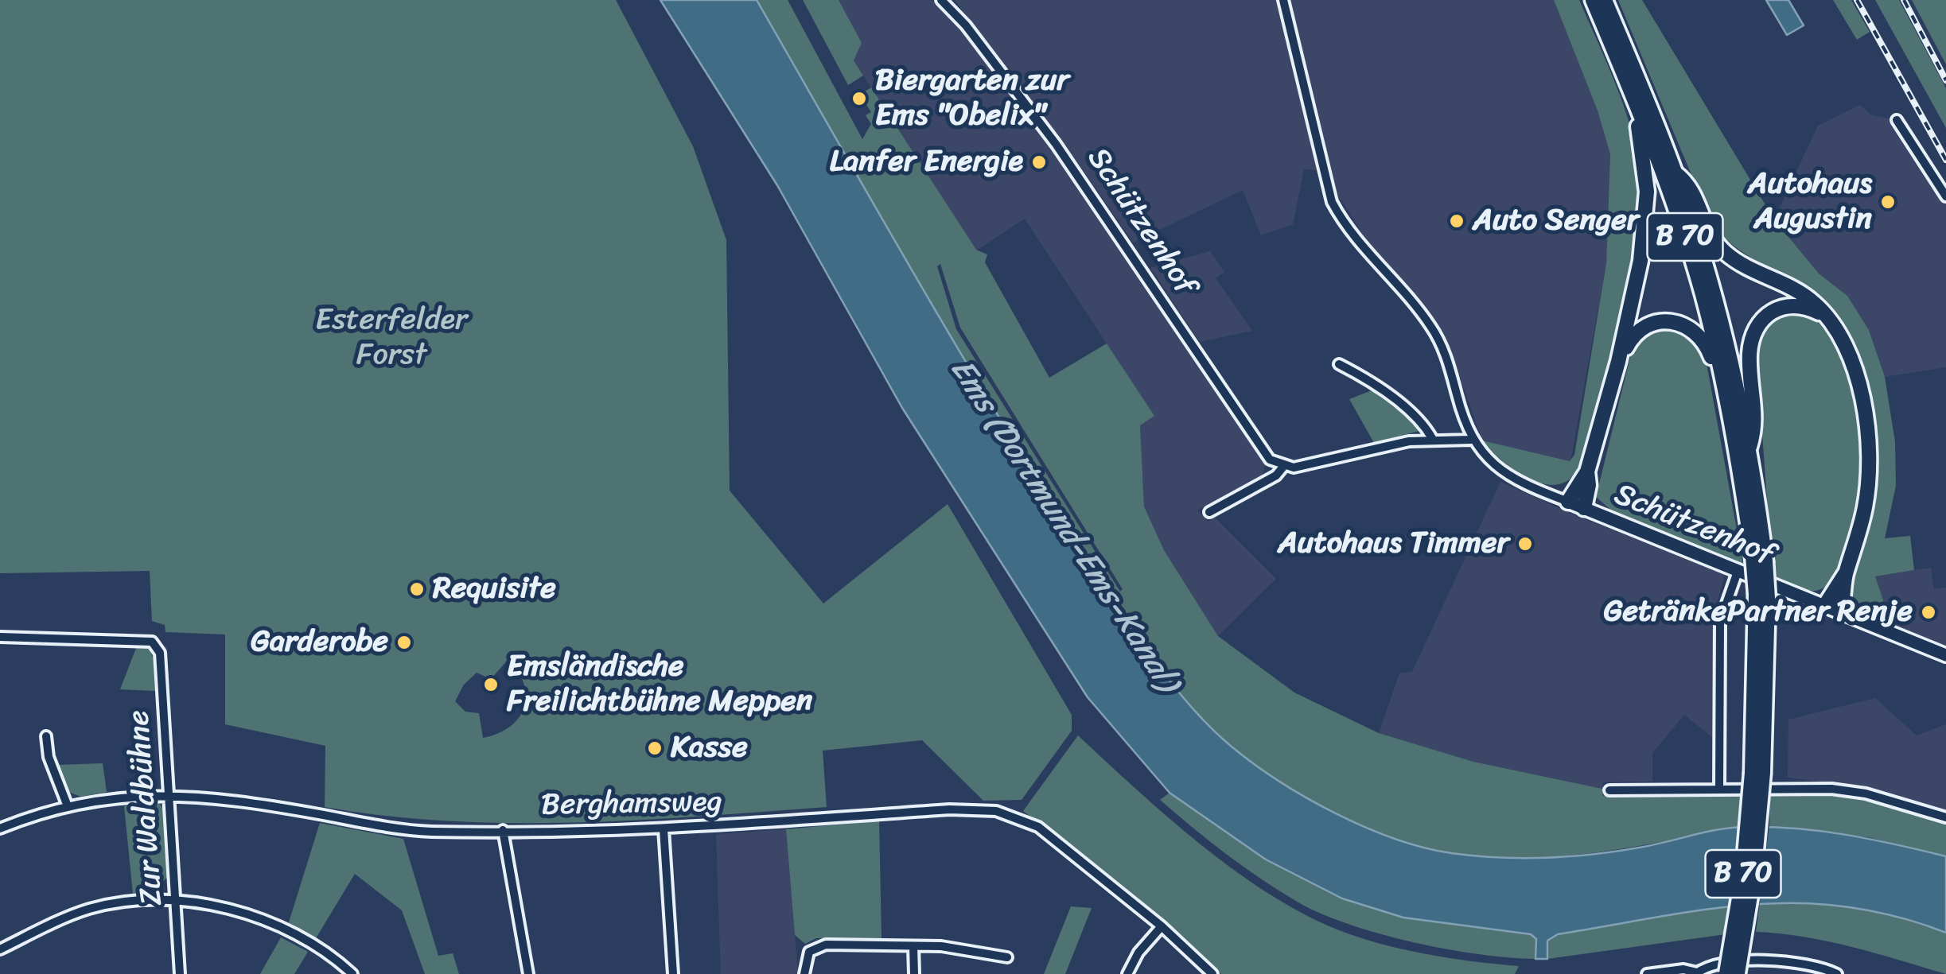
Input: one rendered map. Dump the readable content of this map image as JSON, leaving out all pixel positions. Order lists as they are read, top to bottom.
{
  "streets": {
    "highway": ["B 70"],
    "street": ["Schützenhof", "Berghamsweg", "Zur Waldbühne"]
  },
  "crossings": [
    ["Berghamsweg", "Zur Waldbühne"]
  ],
  "water": ["Ems (Dortmund-Ems-Kanal)"],
  "parks": ["Esterfelder Forst"],
  "places": [
    "Biergarten zur Ems \"Obelix\"",
    "Lanfer Energie",
    "Autohaus Augustin",
    "Auto Senger",
    "Autohaus Timmer",
    "Requisite",
    "GetränkePartner Renje",
    "Garderobe",
    "Emsländische Freilichtbühne Meppen",
    "Kasse"
  ]
}
